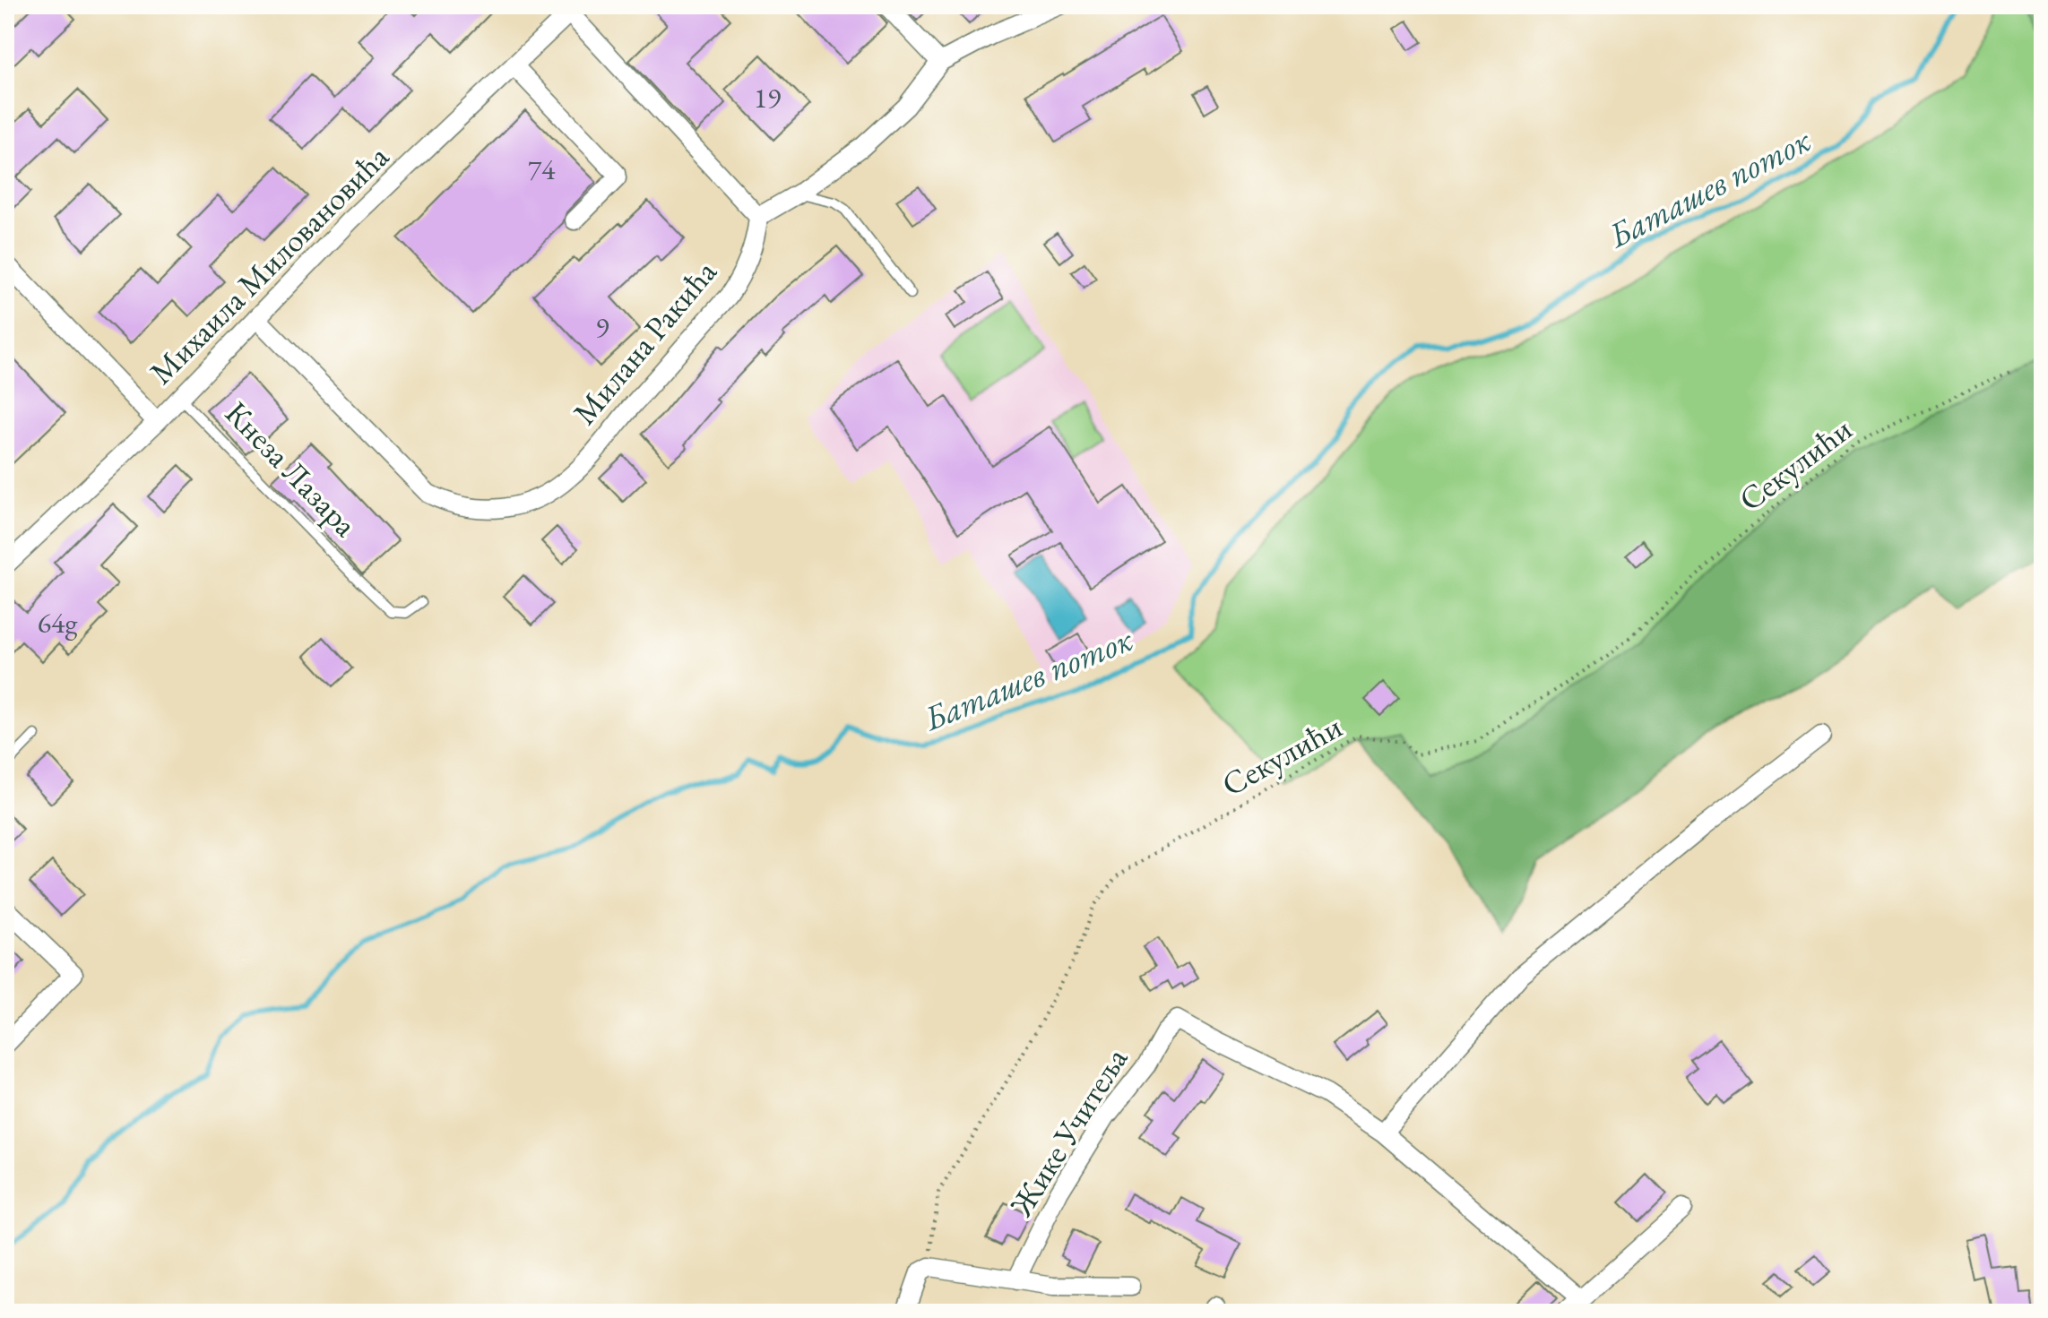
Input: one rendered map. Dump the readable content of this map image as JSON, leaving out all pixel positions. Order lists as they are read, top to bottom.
{
  "streets": {
    "street": ["Михаила Миловановића", "Милана Ракића", "Жике Учитеља"],
    "lane": ["Кнеза Лазара"],
    "path": ["Секулићи"]
  },
  "crossings": [
    ["Михаила Миловановића", "Милана Ракића"],
    ["Михаила Миловановића", "Кнеза Лазара"]
  ],
  "water": ["Баташев поток"],
  "house_numbers": [
    "19",
    "74",
    "9",
    "64g"
  ]
}
